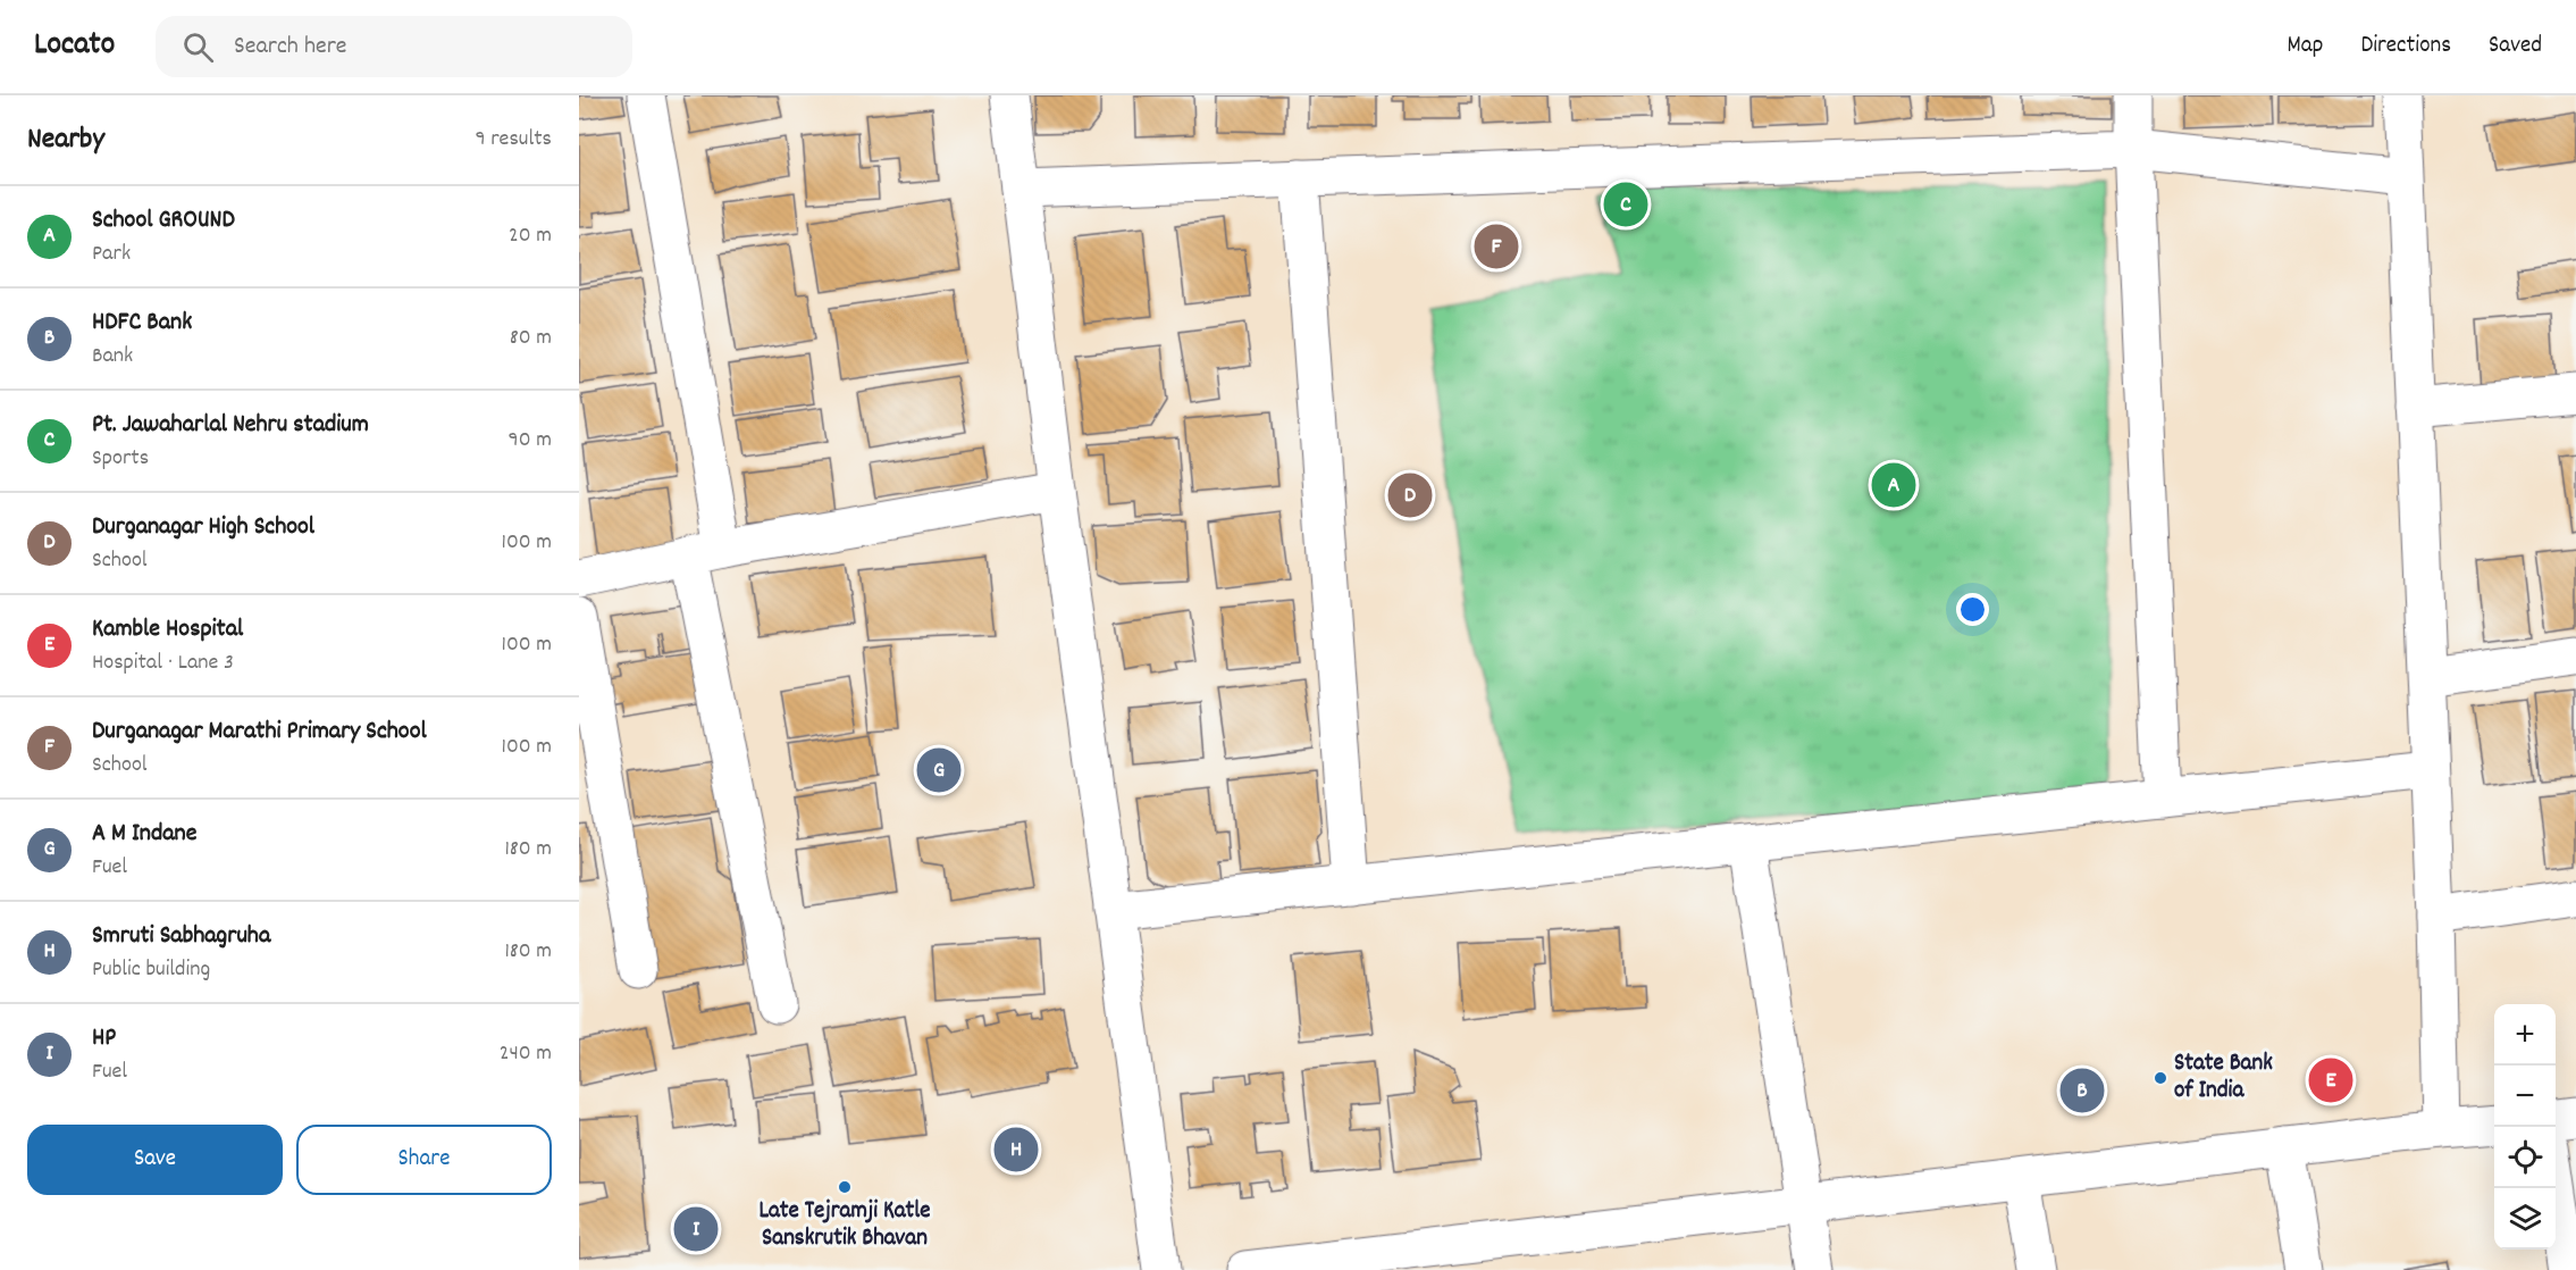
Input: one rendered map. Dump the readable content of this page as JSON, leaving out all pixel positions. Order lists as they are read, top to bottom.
{
  "places": ["State Bank of India", "Late Tejramji Katle Sanskrutik Bhavan"],
  "page": {
    "header": "Locato",
    "search": "Search here",
    "nav": ["Map", "Directions", "Saved"],
    "heading": ["Nearby", "9 results"],
    "pins": [
      "C",
      "F",
      "A",
      "D",
      "G",
      "E",
      "B",
      "H",
      "I"
    ],
    "list": [
      {
        "mark": "A",
        "name": "School GROUND",
        "note": "Park",
        "value": "20 m"
      },
      {
        "mark": "B",
        "name": "HDFC Bank",
        "note": "Bank",
        "value": "80 m"
      },
      {
        "mark": "C",
        "name": "Pt. Jawaharlal Nehru stadium",
        "note": "Sports",
        "value": "90 m"
      },
      {
        "mark": "D",
        "name": "Durganagar High School",
        "note": "School",
        "value": "100 m"
      },
      {
        "mark": "E",
        "name": "Kamble Hospital",
        "note": "Hospital · Lane 3",
        "value": "100 m"
      },
      {
        "mark": "F",
        "name": "Durganagar Marathi Primary School",
        "note": "School",
        "value": "100 m"
      },
      {
        "mark": "G",
        "name": "A M Indane",
        "note": "Fuel",
        "value": "180 m"
      },
      {
        "mark": "H",
        "name": "Smruti Sabhagruha",
        "note": "Public building",
        "value": "180 m"
      },
      {
        "mark": "I",
        "name": "HP",
        "note": "Fuel",
        "value": "240 m"
      }
    ],
    "map_buttons": ["+", "−"],
    "buttons": ["Save", "Share"]
  }
}
